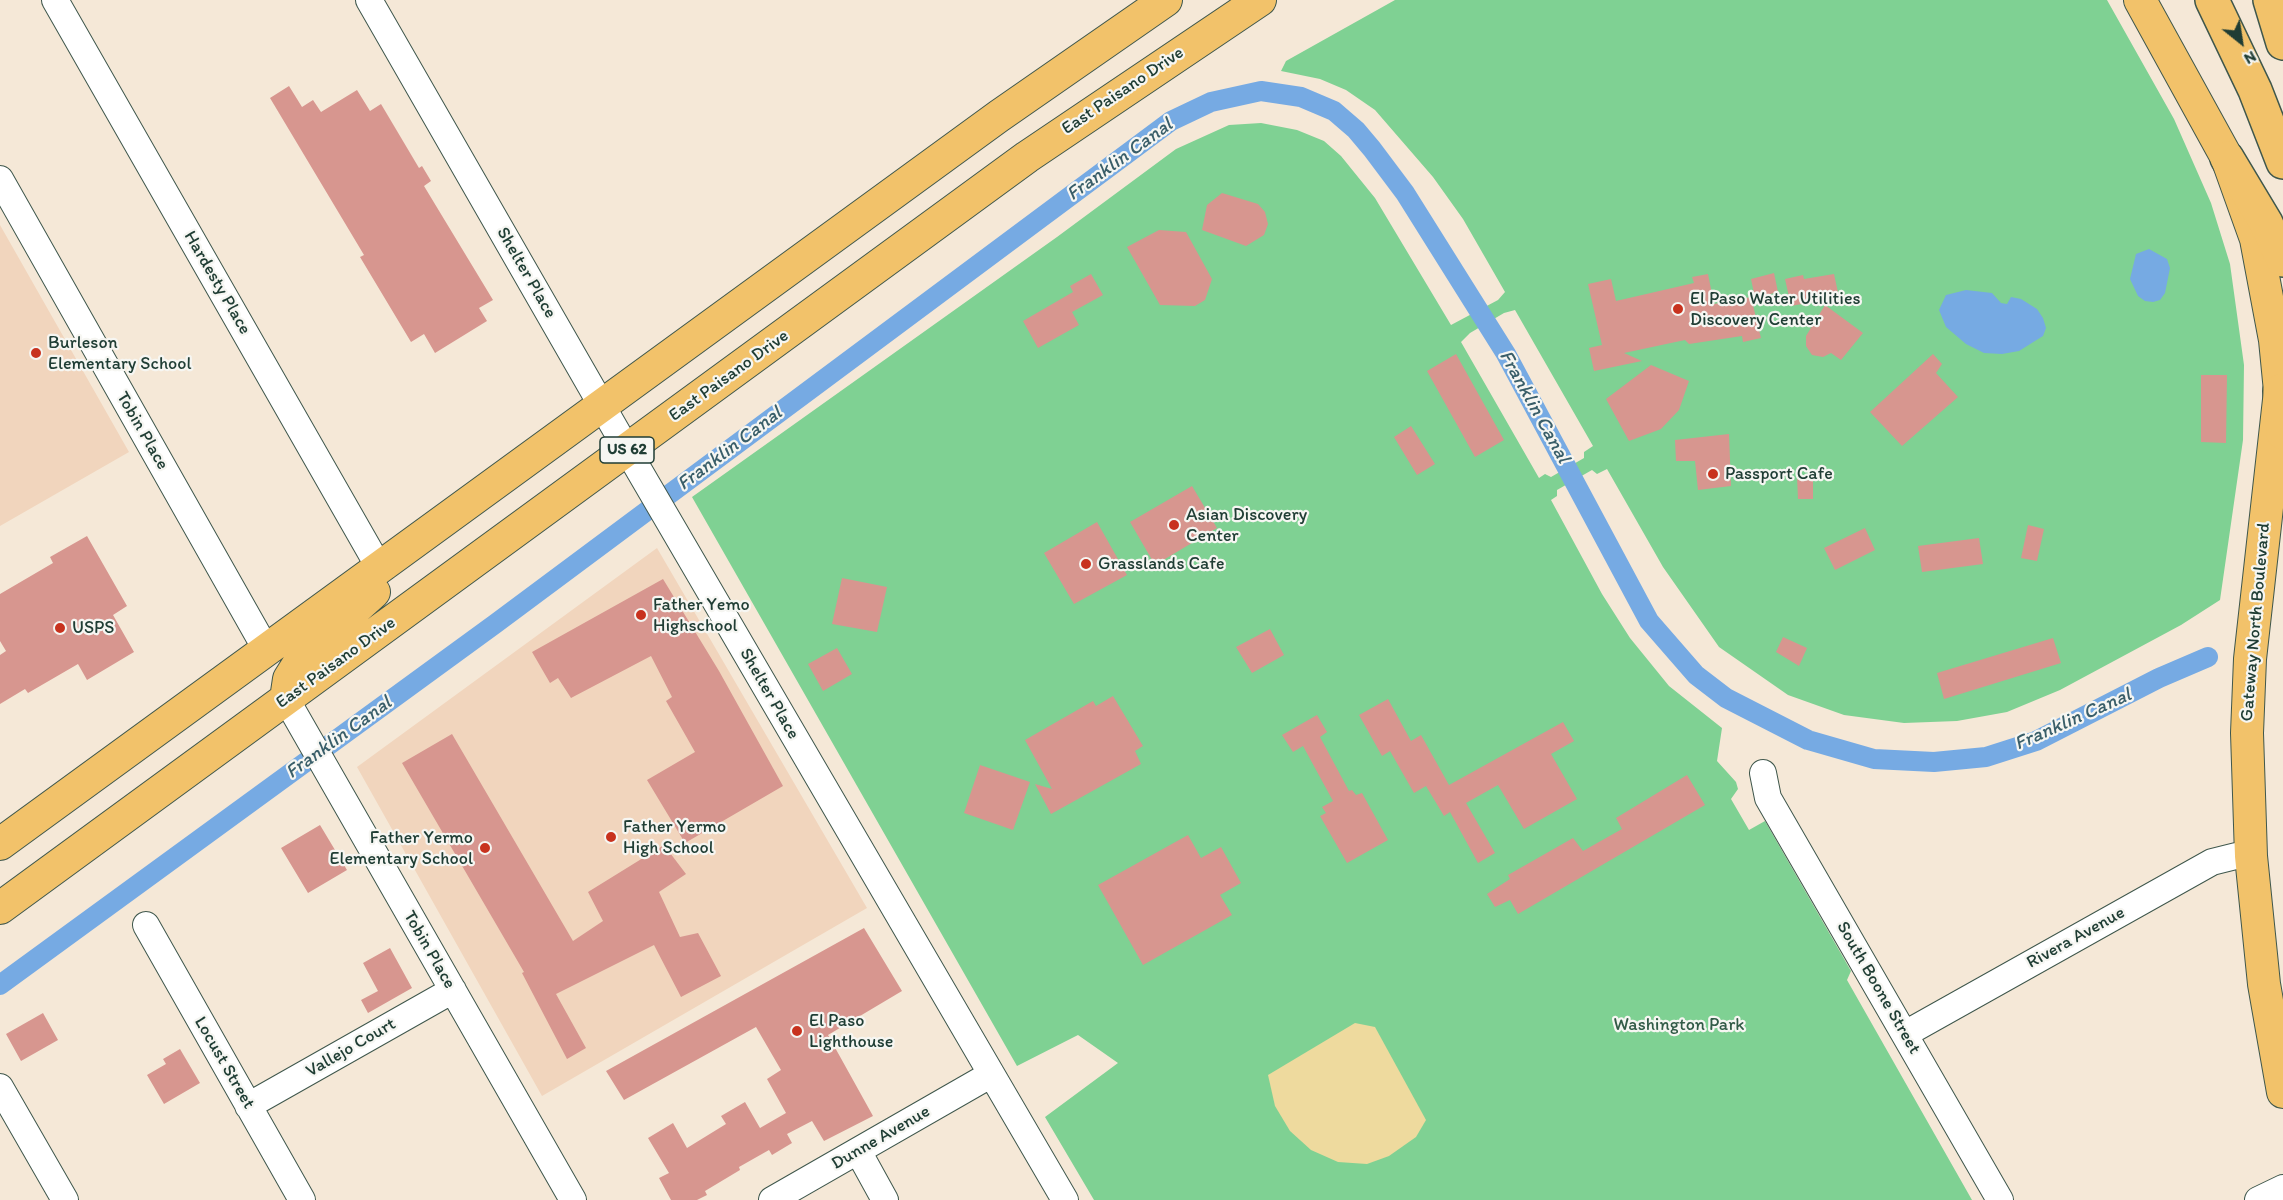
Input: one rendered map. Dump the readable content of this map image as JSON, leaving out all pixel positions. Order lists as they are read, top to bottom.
{
  "streets": {
    "main road": ["East Paisano Drive", "US 62", "Gateway North Boulevard"],
    "street": [
      "Shelter Place",
      "Hardesty Place",
      "Tobin Place",
      "Rivera Avenue",
      "South Boone Street",
      "Vallejo Court",
      "Locust Street",
      "Dunne Avenue"
    ]
  },
  "crossings": [
    ["East Paisano Drive", "Shelter Place"],
    ["East Paisano Drive", "Tobin Place"],
    ["Shelter Place", "US 62"],
    ["Shelter Place", "Dunne Avenue"],
    ["Hardesty Place", "US 62"],
    ["Tobin Place", "US 62"],
    ["Tobin Place", "Vallejo Court"],
    ["Gateway North Boulevard", "Rivera Avenue"],
    ["Rivera Avenue", "South Boone Street"],
    ["Vallejo Court", "Locust Street"]
  ],
  "water": ["Franklin Canal"],
  "parks": ["Washington Park"],
  "places": [
    "El Paso Water Utilities Discovery Center",
    "Burleson Elementary School",
    "Passport Cafe",
    "Asian Discovery Center",
    "Grasslands Cafe",
    "Father Yemo Highschool",
    "USPS",
    "Father Yermo High School",
    "Father Yermo Elementary School",
    "El Paso Lighthouse"
  ],
  "north": "bottom right"
}
